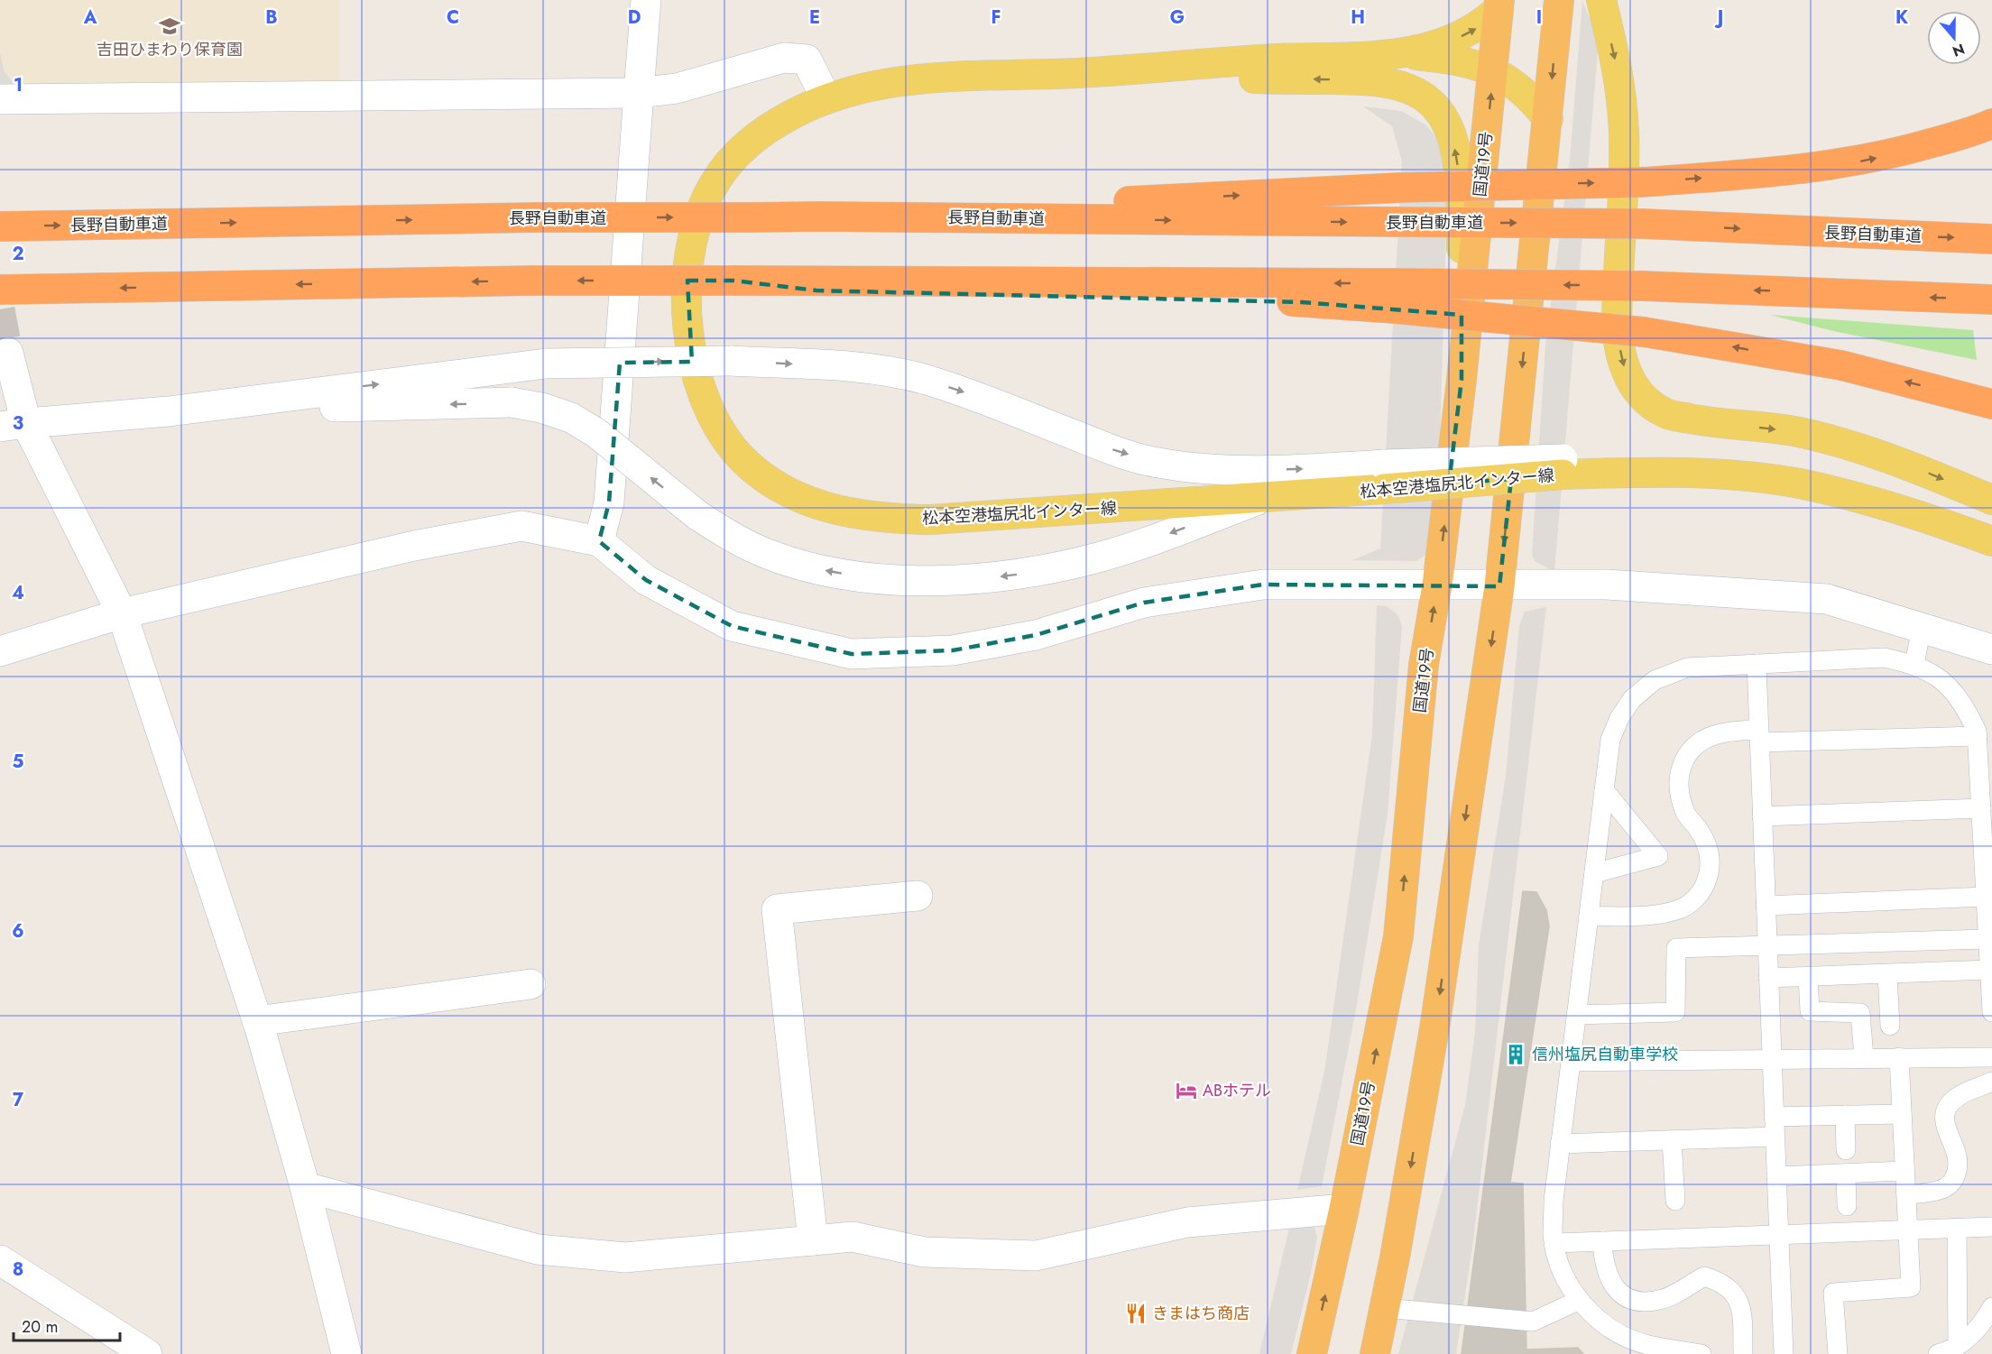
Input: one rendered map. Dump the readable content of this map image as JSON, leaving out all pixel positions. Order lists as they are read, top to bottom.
{
  "streets": {
    "highway": ["国道19号", "長野自動車道"],
    "main road": ["松本空港塩尻北インター線"]
  },
  "places": {
    "school or university": ["吉田ひまわり保育園"],
    "building": ["信州塩尻自動車学校"],
    "hotel": ["ABホテル"],
    "restaurant": ["きまはち商店"]
  },
  "scale_bar": "20 m",
  "north": "bottom",
  "grid": {
    "columns": [
      "A",
      "B",
      "C",
      "D",
      "E",
      "F",
      "G",
      "H",
      "I",
      "J",
      "K"
    ],
    "rows": [
      "1",
      "2",
      "3",
      "4",
      "5",
      "6",
      "7",
      "8"
    ]
  }
}
